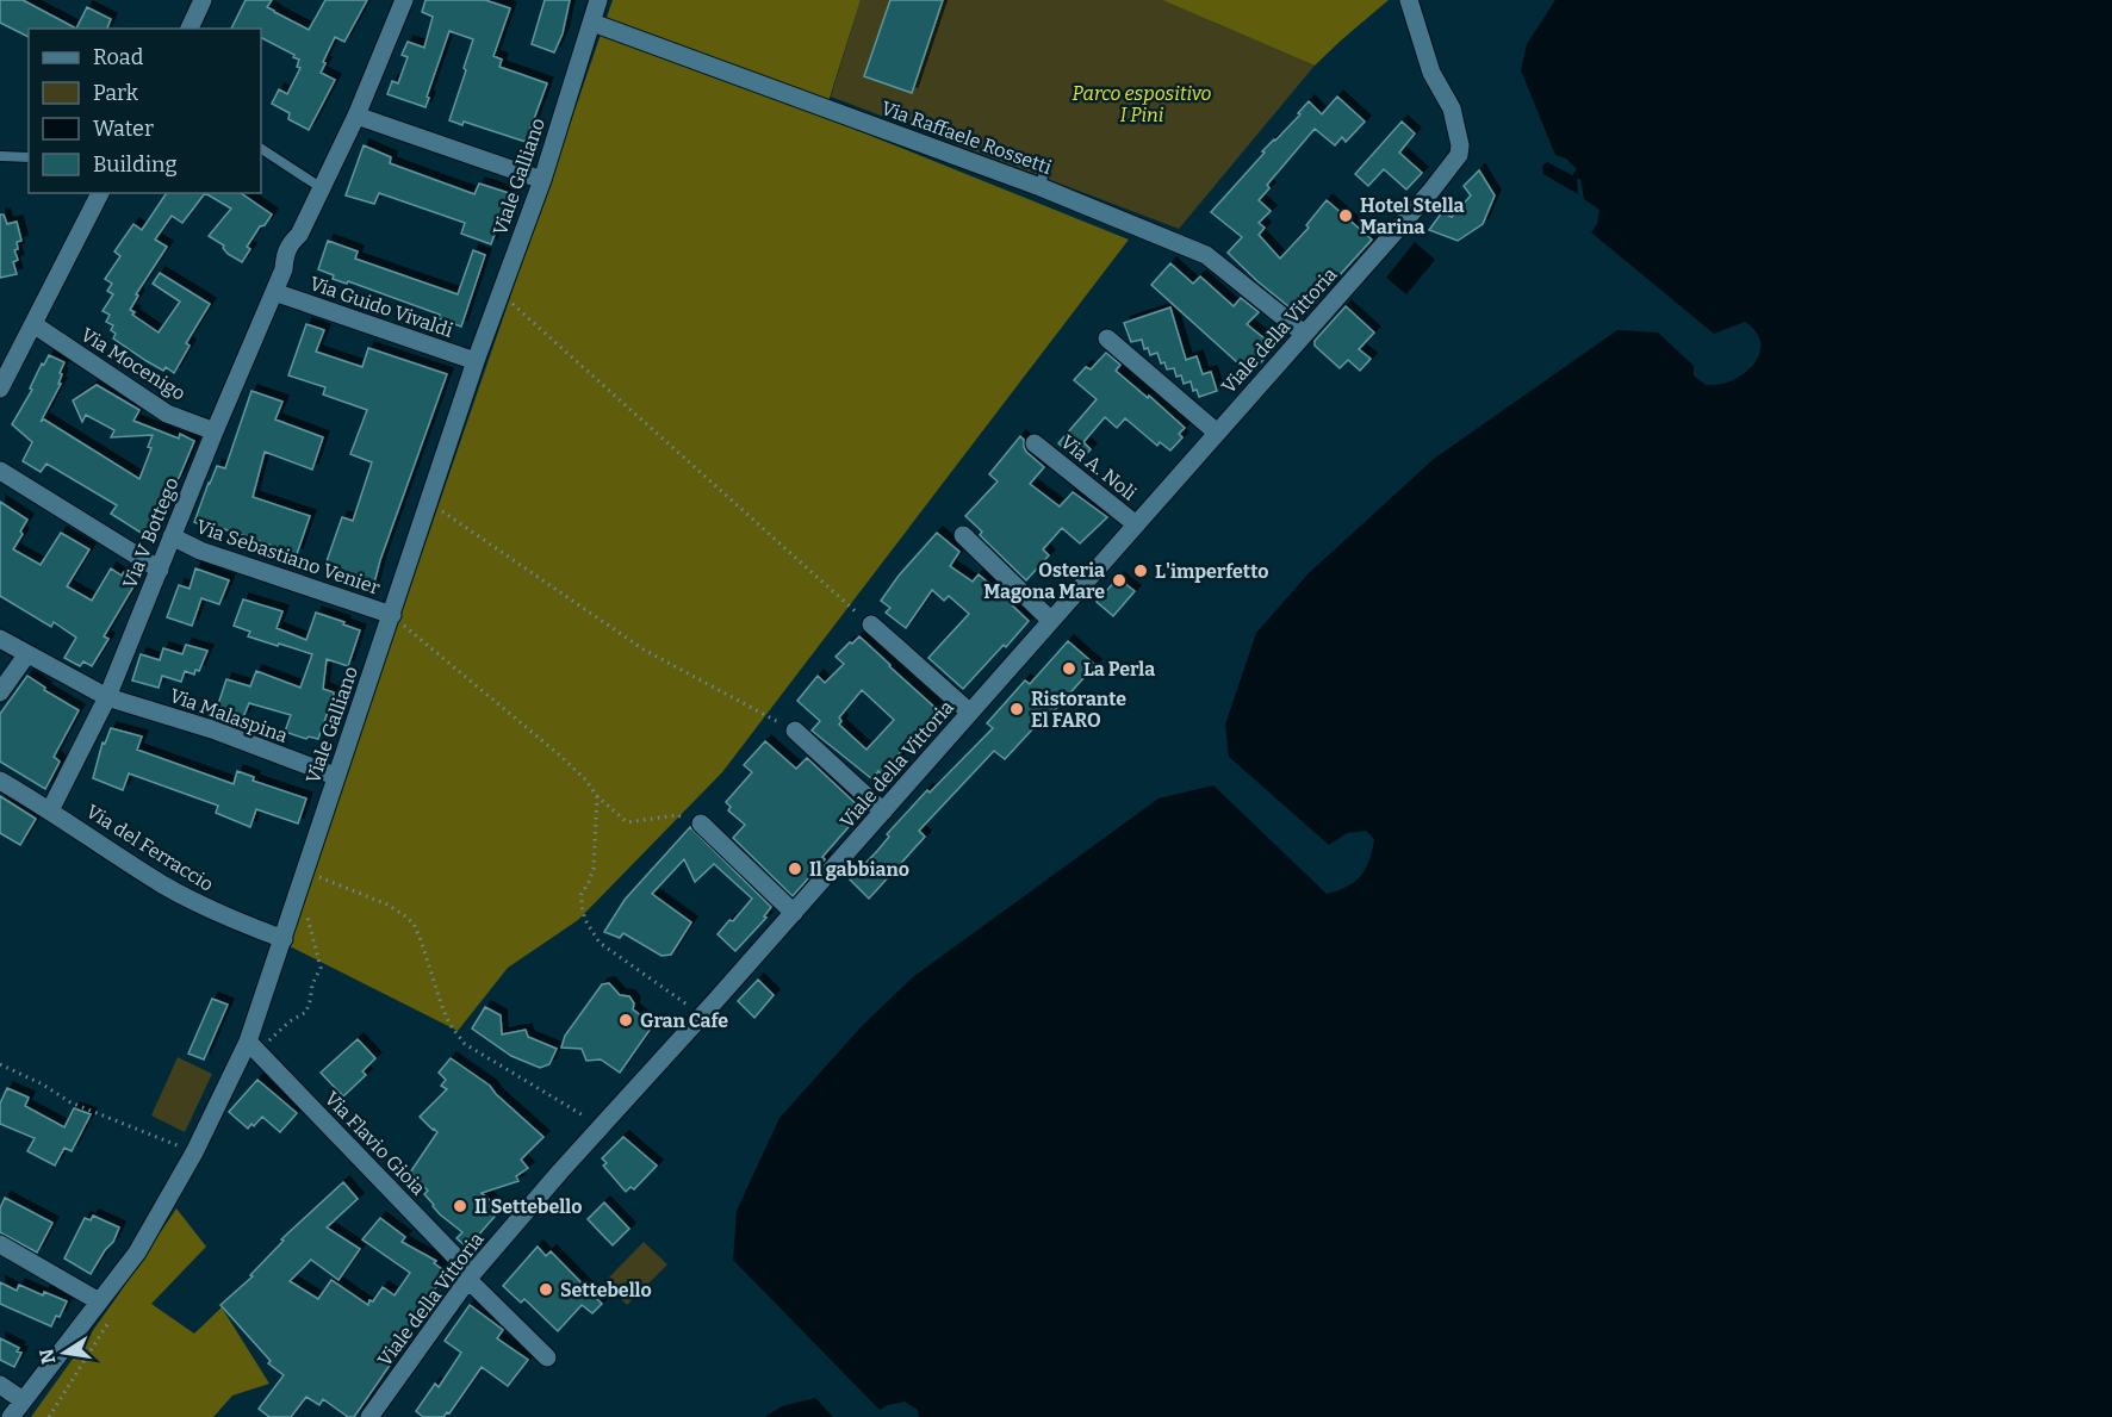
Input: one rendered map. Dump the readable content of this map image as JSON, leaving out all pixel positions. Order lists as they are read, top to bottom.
{
  "streets": {
    "street": [
      "Via Raffaele Rossetti",
      "Viale Galliano",
      "Via Guido Vivaldi",
      "Viale della Vittoria",
      "Via Mocenigo",
      "Via A. Noli",
      "Via V Bottego",
      "Via Sebastiano Venier",
      "Via Malaspina",
      "Via del Ferraccio",
      "Via Flavio Gioia"
    ]
  },
  "crossings": [
    ["Via Raffaele Rossetti", "Viale Galliano"],
    ["Via Raffaele Rossetti", "Viale della Vittoria"],
    ["Viale Galliano", "Via Guido Vivaldi"],
    ["Viale Galliano", "Via Sebastiano Venier"],
    ["Viale Galliano", "Via Malaspina"],
    ["Viale Galliano", "Via del Ferraccio"],
    ["Viale Galliano", "Via Flavio Gioia"],
    ["Via Guido Vivaldi", "Via V Bottego"],
    ["Viale della Vittoria", "Via A. Noli"],
    ["Viale della Vittoria", "Via Flavio Gioia"],
    ["Via Mocenigo", "Via V Bottego"],
    ["Via V Bottego", "Via Sebastiano Venier"],
    ["Via V Bottego", "Via Malaspina"],
    ["Via V Bottego", "Via del Ferraccio"]
  ],
  "parks": ["Parco espositivo I Pini"],
  "places": [
    "Hotel Stella Marina",
    "L'imperfetto",
    "Osteria Magona Mare",
    "La Perla",
    "Ristorante El FARO",
    "Il gabbiano",
    "Gran Cafe",
    "Il Settebello",
    "Settebello"
  ],
  "legend": [
    "Road",
    "Park",
    "Water",
    "Building"
  ],
  "north": "left"
}
